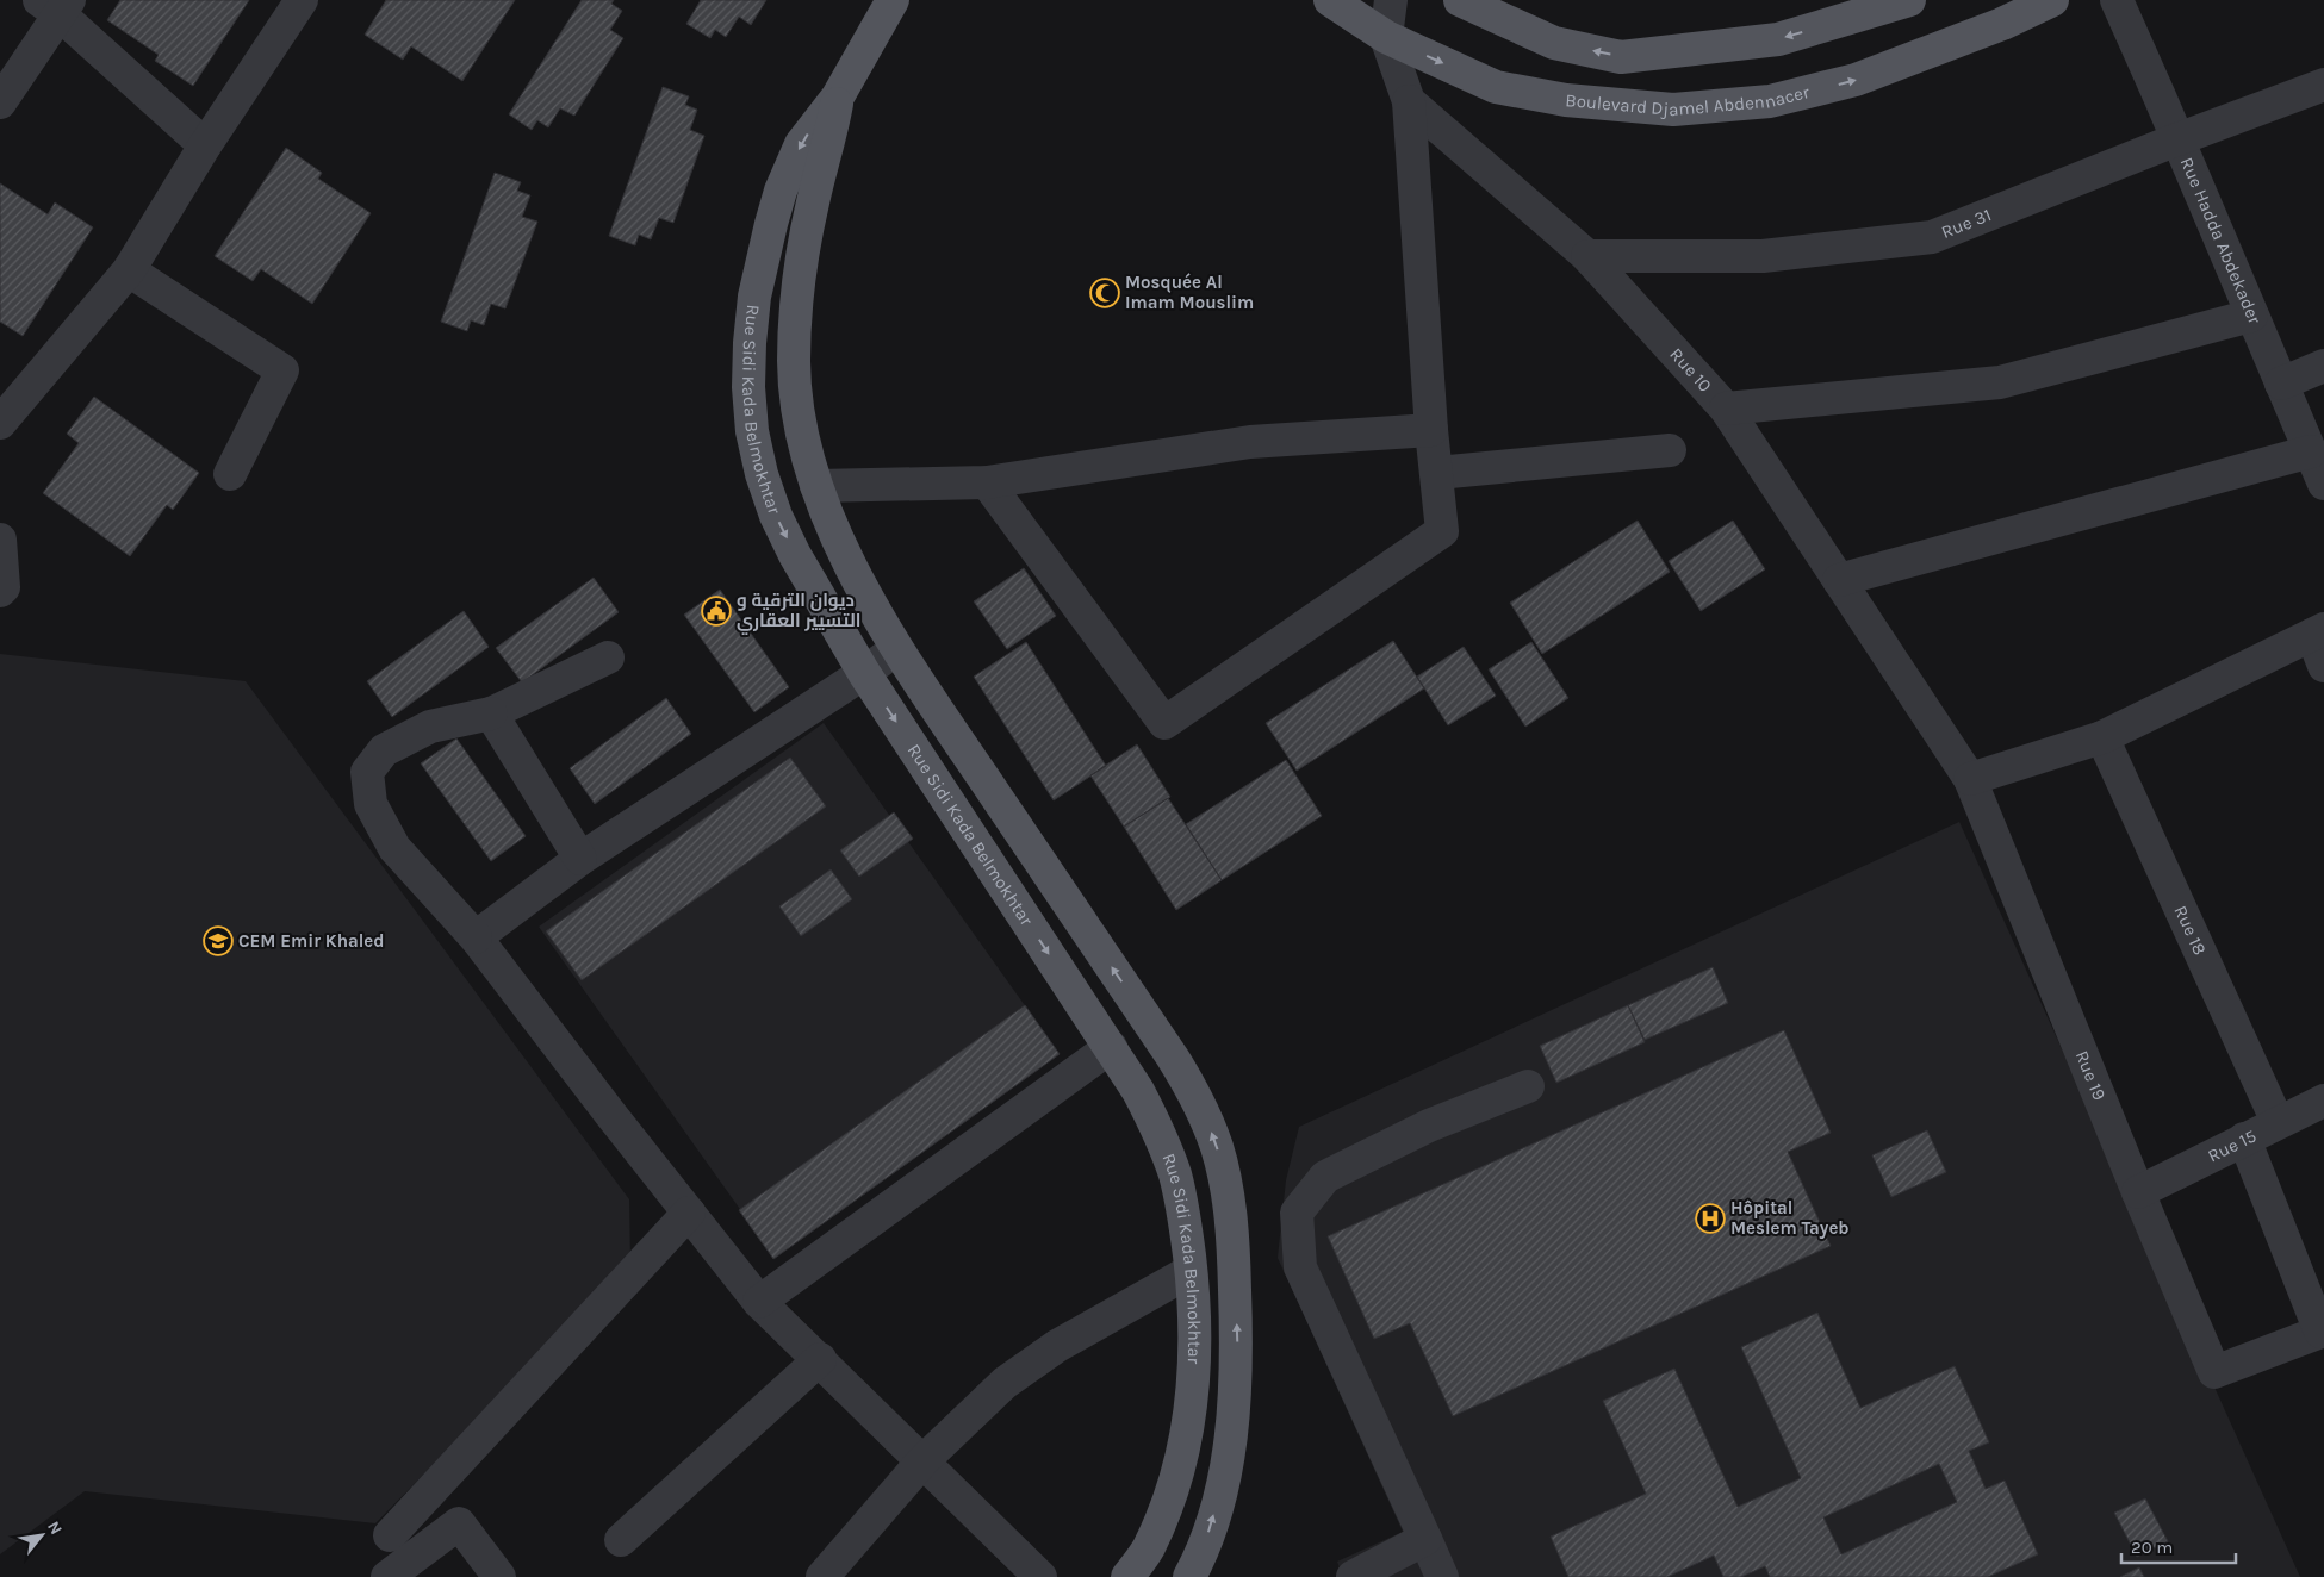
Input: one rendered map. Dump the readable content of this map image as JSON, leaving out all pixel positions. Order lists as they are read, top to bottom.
{
  "streets": {
    "main road": ["Boulevard Djamel Abdennacer", "Rue Sidi Kada Belmokhtar"],
    "street": [
      "Rue 31",
      "Rue Hadda Abdekader",
      "Rue 10",
      "Rue 18",
      "Rue 19",
      "Rue 15"
    ]
  },
  "crossings": [
    ["Boulevard Djamel Abdennacer", "Rue 10"],
    ["Rue 31", "Rue Hadda Abdekader"],
    ["Rue 31", "Rue 10"],
    ["Rue 10", "Rue 19"],
    ["Rue 18", "Rue 15"],
    ["Rue 19", "Rue 15"]
  ],
  "places": {
    "mosque": ["Mosquée Al Imam Mouslim"],
    "public building": ["ديوان الترقية و التسيير العقاري"],
    "school or university": ["CEM Emir Khaled"],
    "hospital": ["Hôpital Meslem Tayeb"]
  },
  "scale_bar": "20 m",
  "north": "top right"
}
